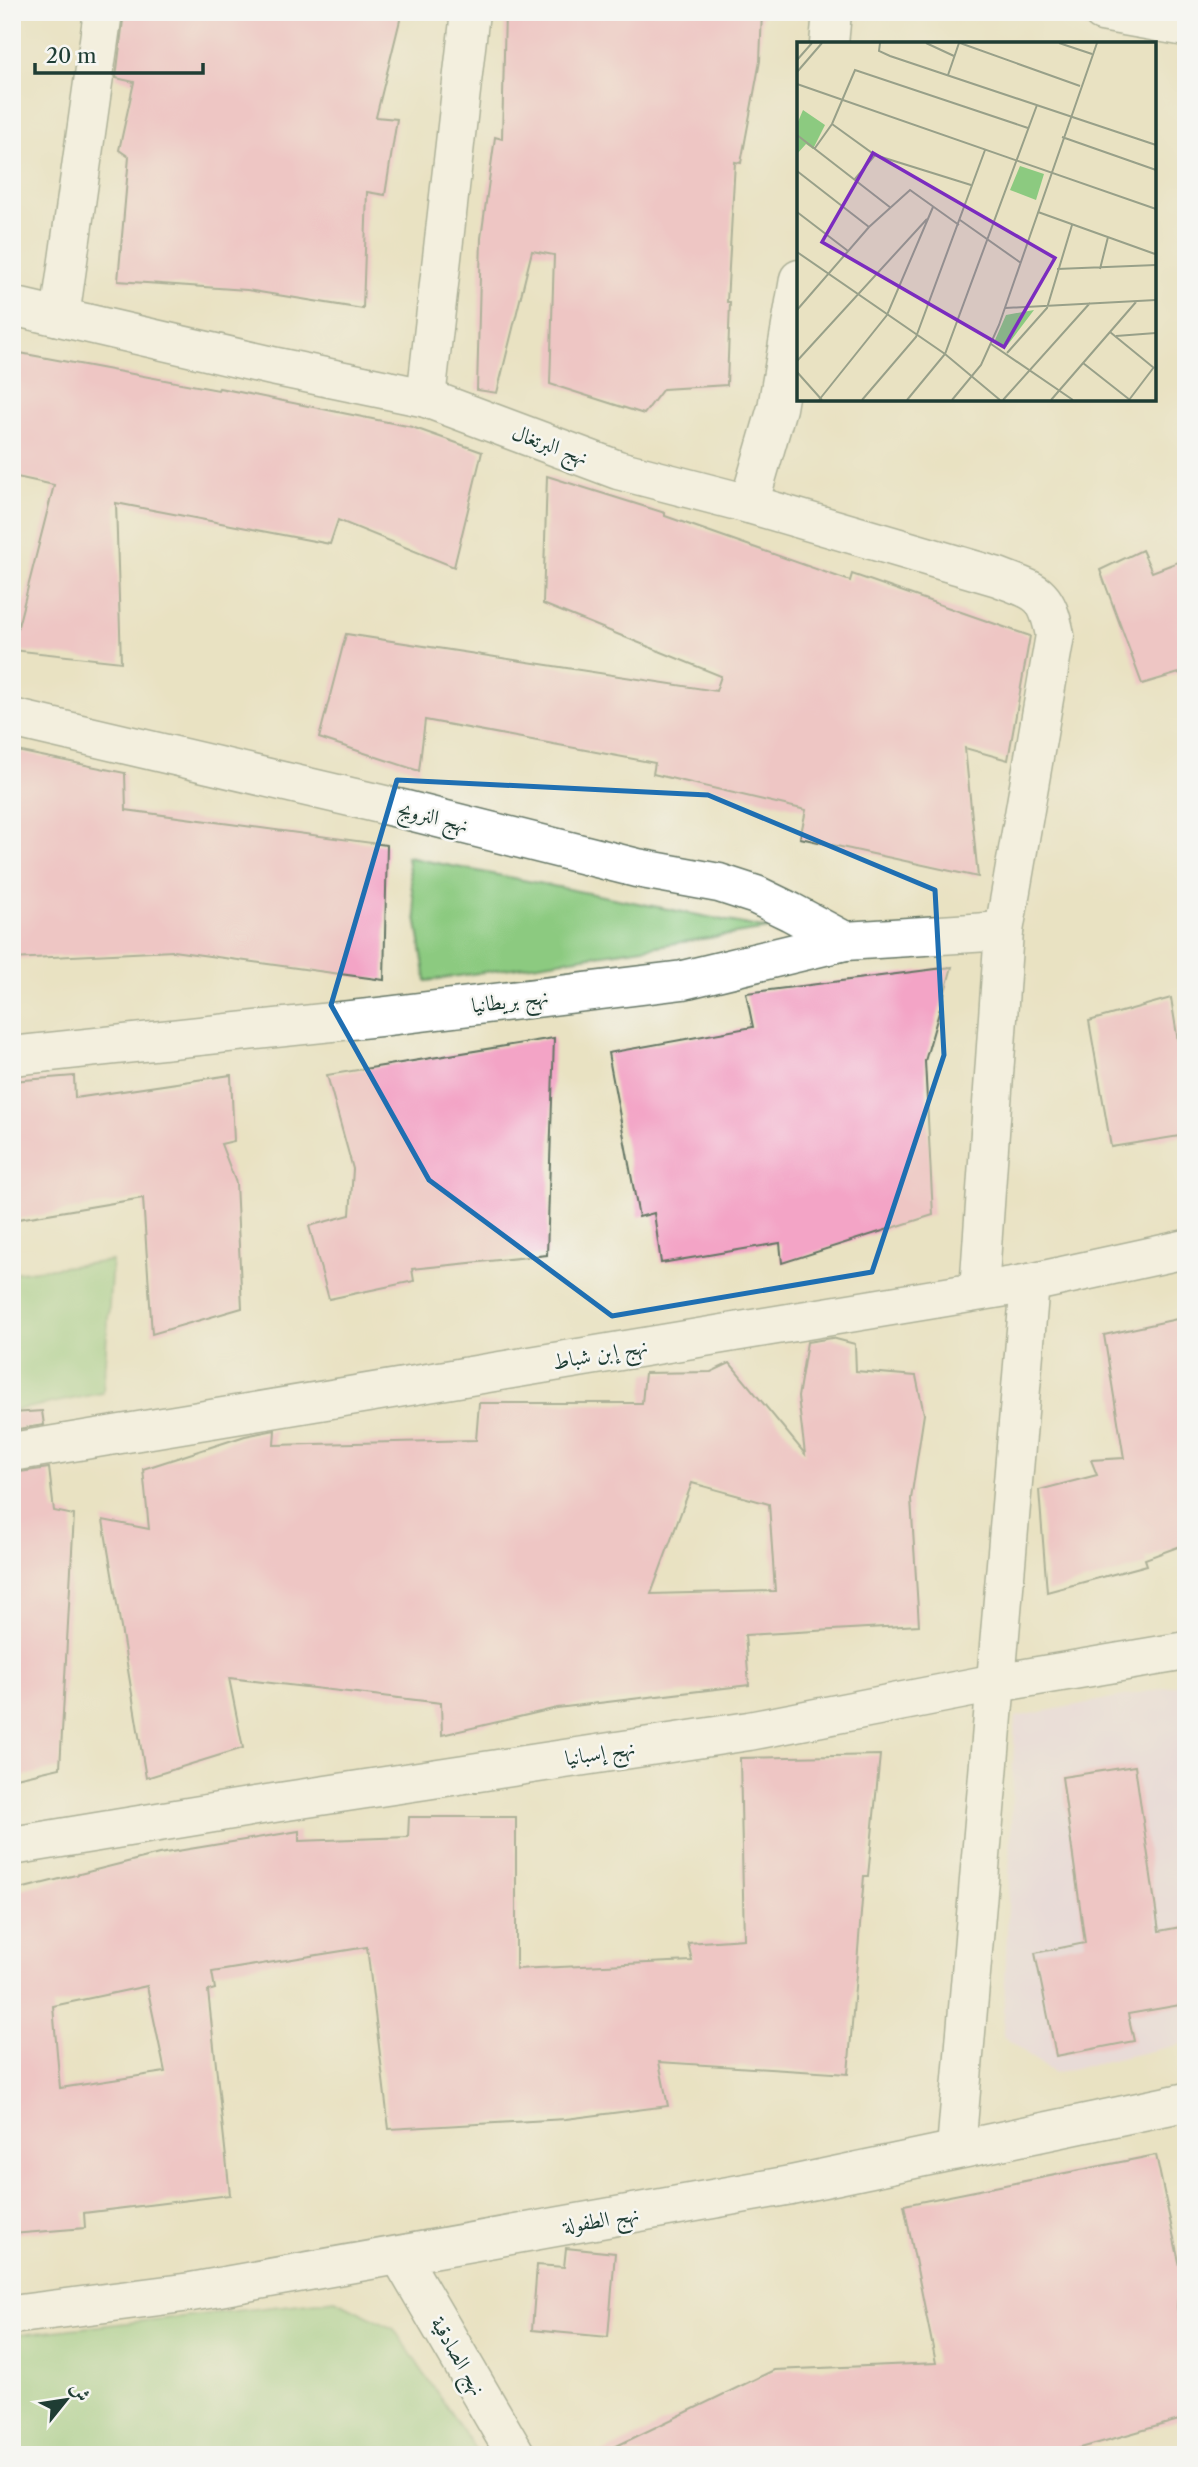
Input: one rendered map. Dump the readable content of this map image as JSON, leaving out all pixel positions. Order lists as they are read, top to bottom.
{
  "streets": {
    "street": [
      "نهج البرتغال",
      "نهج النرويج",
      "نهج بريطانيا",
      "نهج إبن شباط",
      "نهج إسبانيا",
      "نهج الطفولة",
      "نهج الصادقية"
    ]
  },
  "crossings": [
    ["نهج البرتغال", "نهج بريطانيا"],
    ["نهج النرويج", "نهج بريطانيا"],
    ["نهج الطفولة", "نهج الصادقية"]
  ],
  "scale_bar": "20 m",
  "north": "top right"
}
